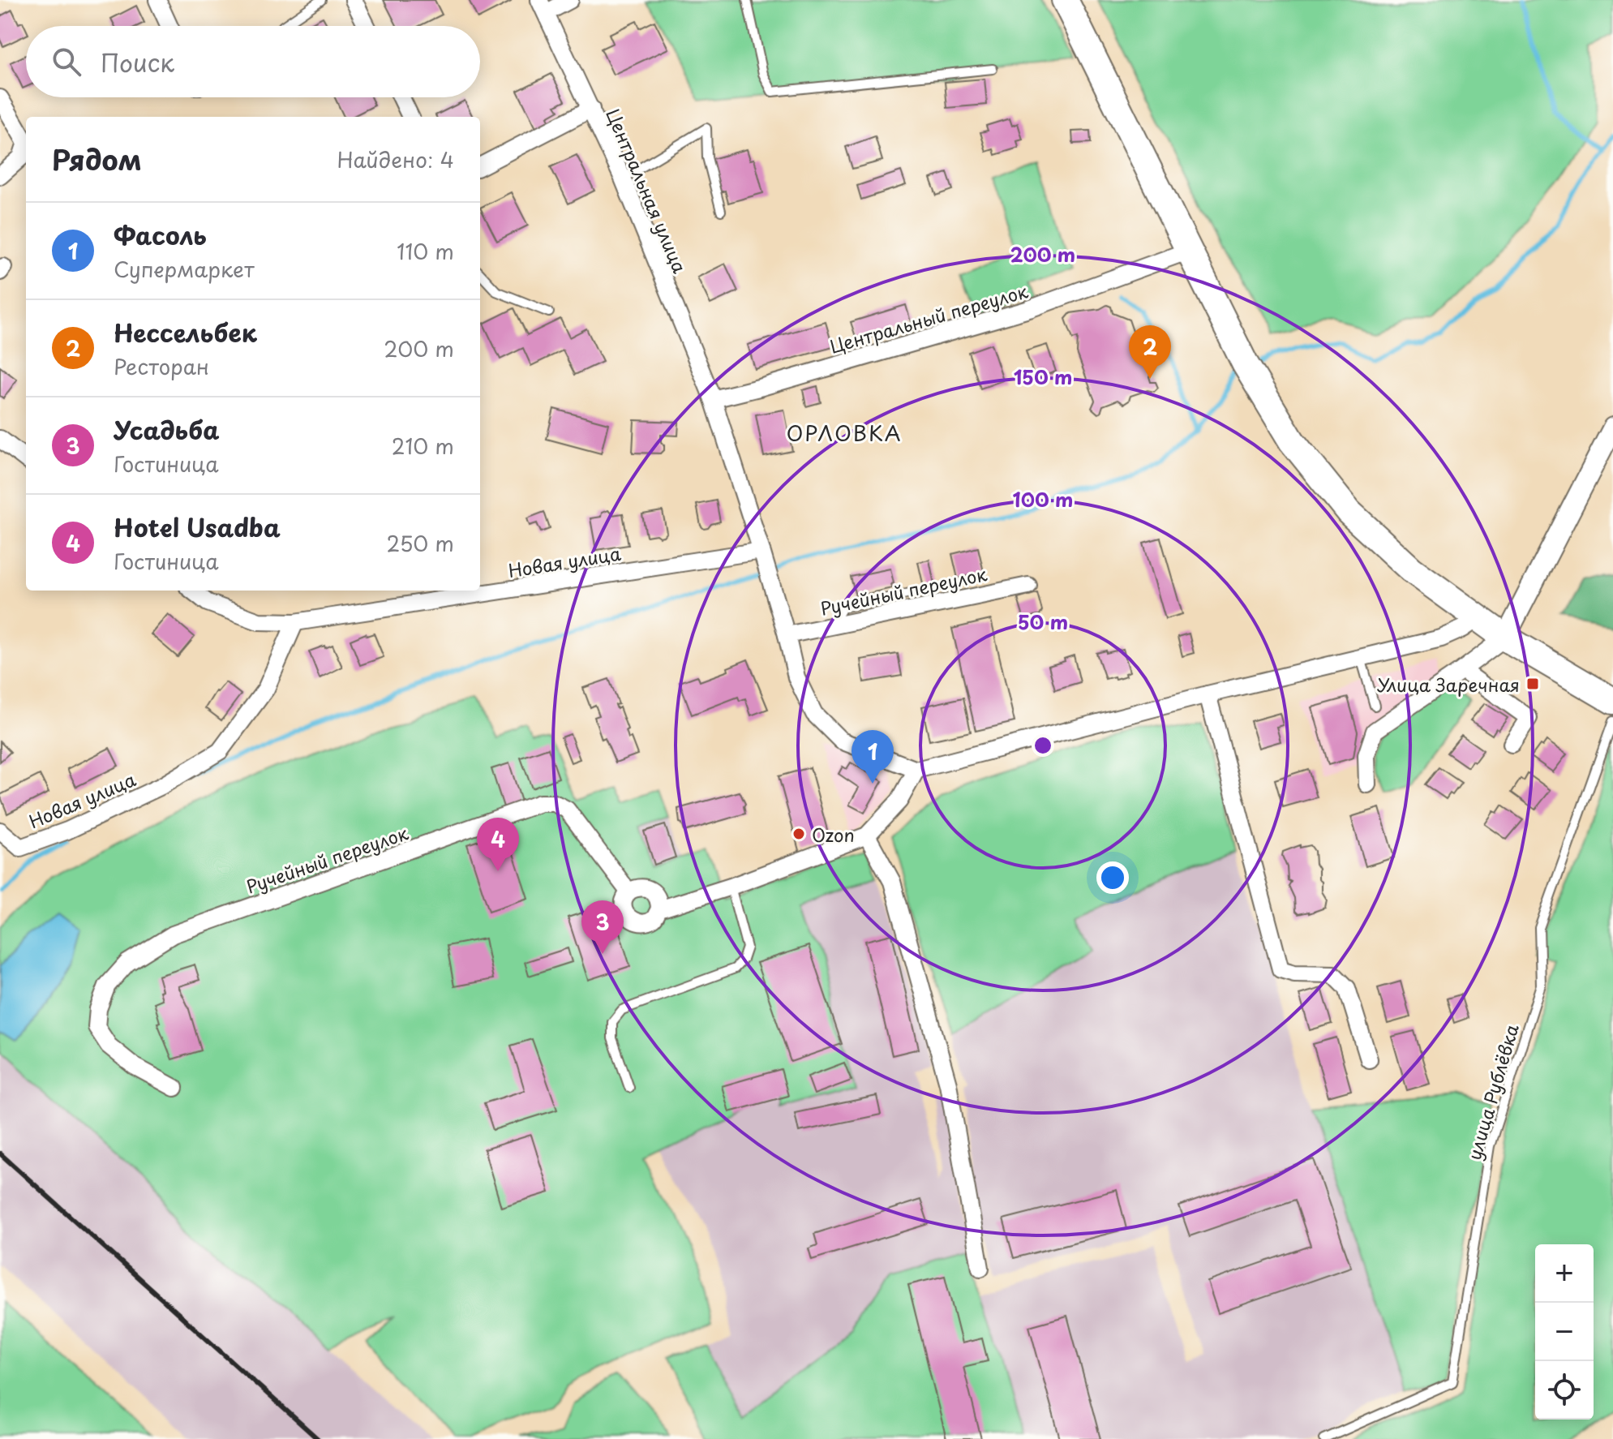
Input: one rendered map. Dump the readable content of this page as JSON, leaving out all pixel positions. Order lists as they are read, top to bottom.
{
  "streets": {
    "street": [
      "Центральная улица",
      "Центральный переулок",
      "Новая улица",
      "Ручейный переулок"
    ],
    "lane": ["улица Рублёвка"]
  },
  "crossings": [
    ["Центральная улица", "Центральный переулок"],
    ["Центральная улица", "Новая улица"],
    ["Центральная улица", "Ручейный переулок"]
  ],
  "districts": ["ОРЛОВКА"],
  "places": {
    "transit": ["Улица Заречная"],
    "other": ["Ozon"]
  },
  "page": {
    "search": "Поиск",
    "heading": ["Рядом", "Найдено: 4"],
    "list": [
      {
        "mark": "1",
        "name": "Фасоль",
        "note": "Супермаркет",
        "value": "110 m"
      },
      {
        "mark": "2",
        "name": "Нессельбек",
        "note": "Ресторан",
        "value": "200 m"
      },
      {
        "mark": "3",
        "name": "Усадьба",
        "note": "Гостиница",
        "value": "210 m"
      },
      {
        "mark": "4",
        "name": "Hotel Usadba",
        "note": "Гостиница",
        "value": "250 m"
      }
    ],
    "pins": [
      "2",
      "1",
      "4",
      "3"
    ],
    "map_buttons": ["+", "−"]
  },
  "rings": [
    "200 m",
    "150 m",
    "100 m",
    "50 m"
  ]
}
